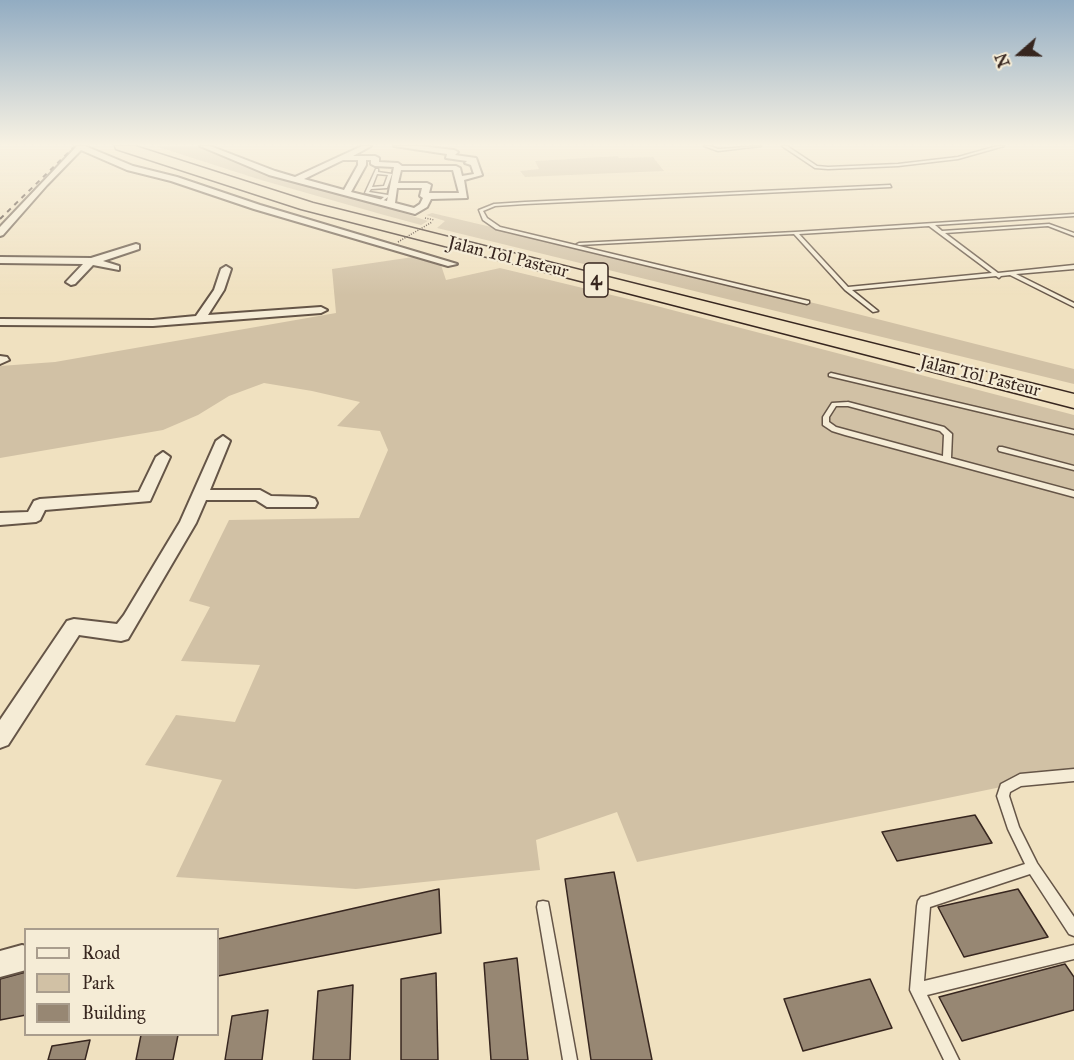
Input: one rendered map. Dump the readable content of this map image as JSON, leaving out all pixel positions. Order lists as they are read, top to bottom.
{
  "streets": {
    "highway": ["Jalan Tol Pasteur", "4"]
  },
  "legend": ["Road", "Park", "Building"],
  "north": "left"
}
